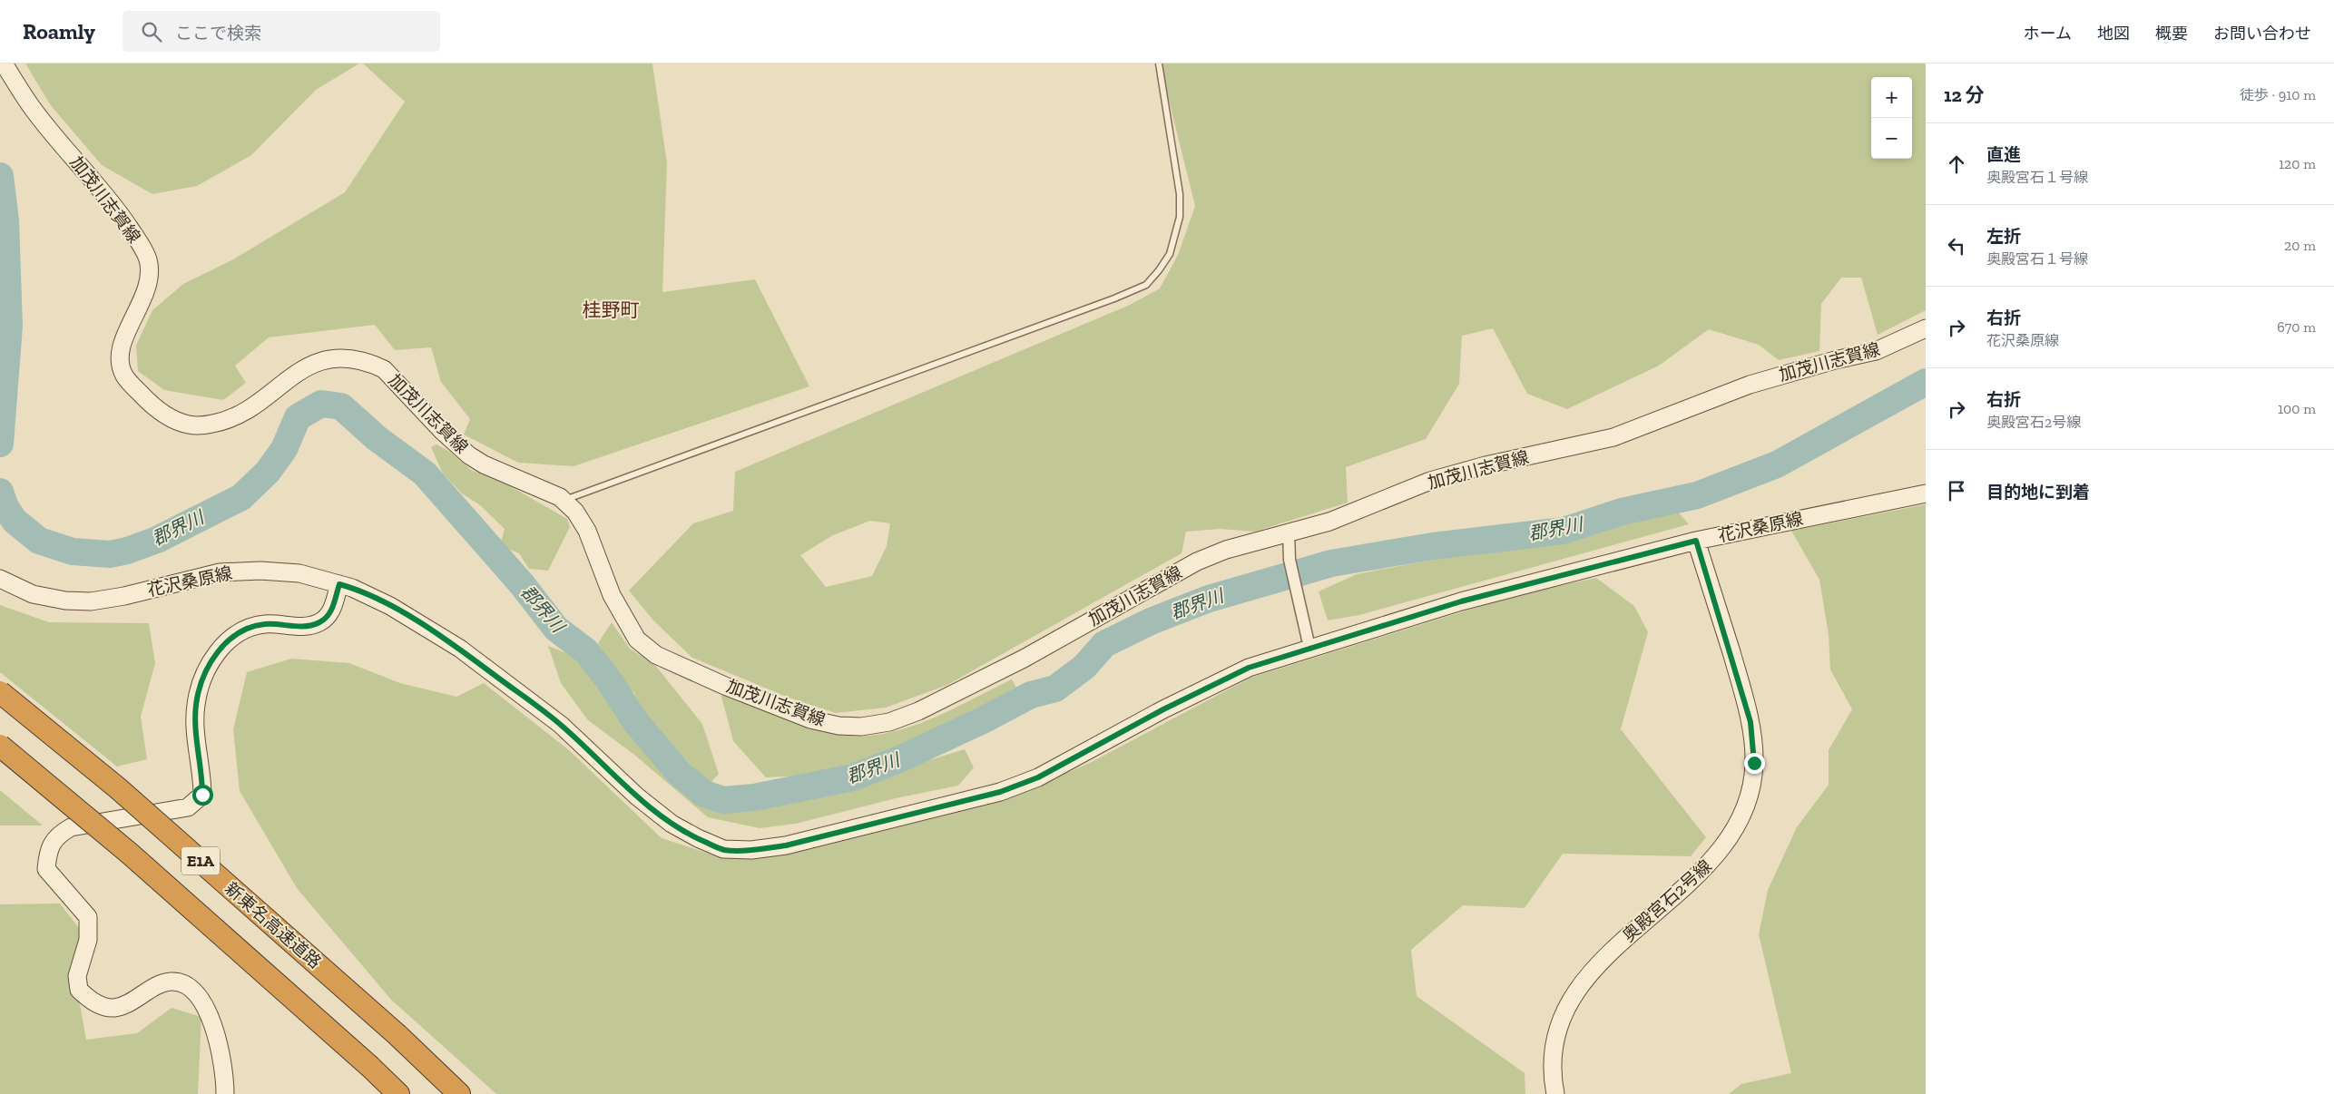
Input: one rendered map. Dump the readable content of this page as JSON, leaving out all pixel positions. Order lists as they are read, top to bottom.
{
  "streets": {
    "highway": ["E1A", "新東名高速道路"],
    "main road": ["加茂川志賀線", "花沢桑原線", "奥殿宮石2号線"]
  },
  "crossings": [
    ["花沢桑原線", "奥殿宮石2号線"]
  ],
  "districts": ["桂野町"],
  "water": ["郡界川"],
  "page": {
    "header": "Roamly",
    "search": "ここで検索",
    "nav": [
      "ホーム",
      "地図",
      "概要",
      "お問い合わせ"
    ],
    "heading": ["12 分", "徒歩 · 910 m"],
    "map_buttons": ["+", "−"],
    "list": [
      ["直進", "奥殿宮石１号線", "120 m"],
      ["左折", "奥殿宮石１号線", "20 m"],
      ["右折", "花沢桑原線", "670 m"],
      ["右折", "奥殿宮石2号線", "100 m"],
      "目的地に到着"
    ]
  }
}
